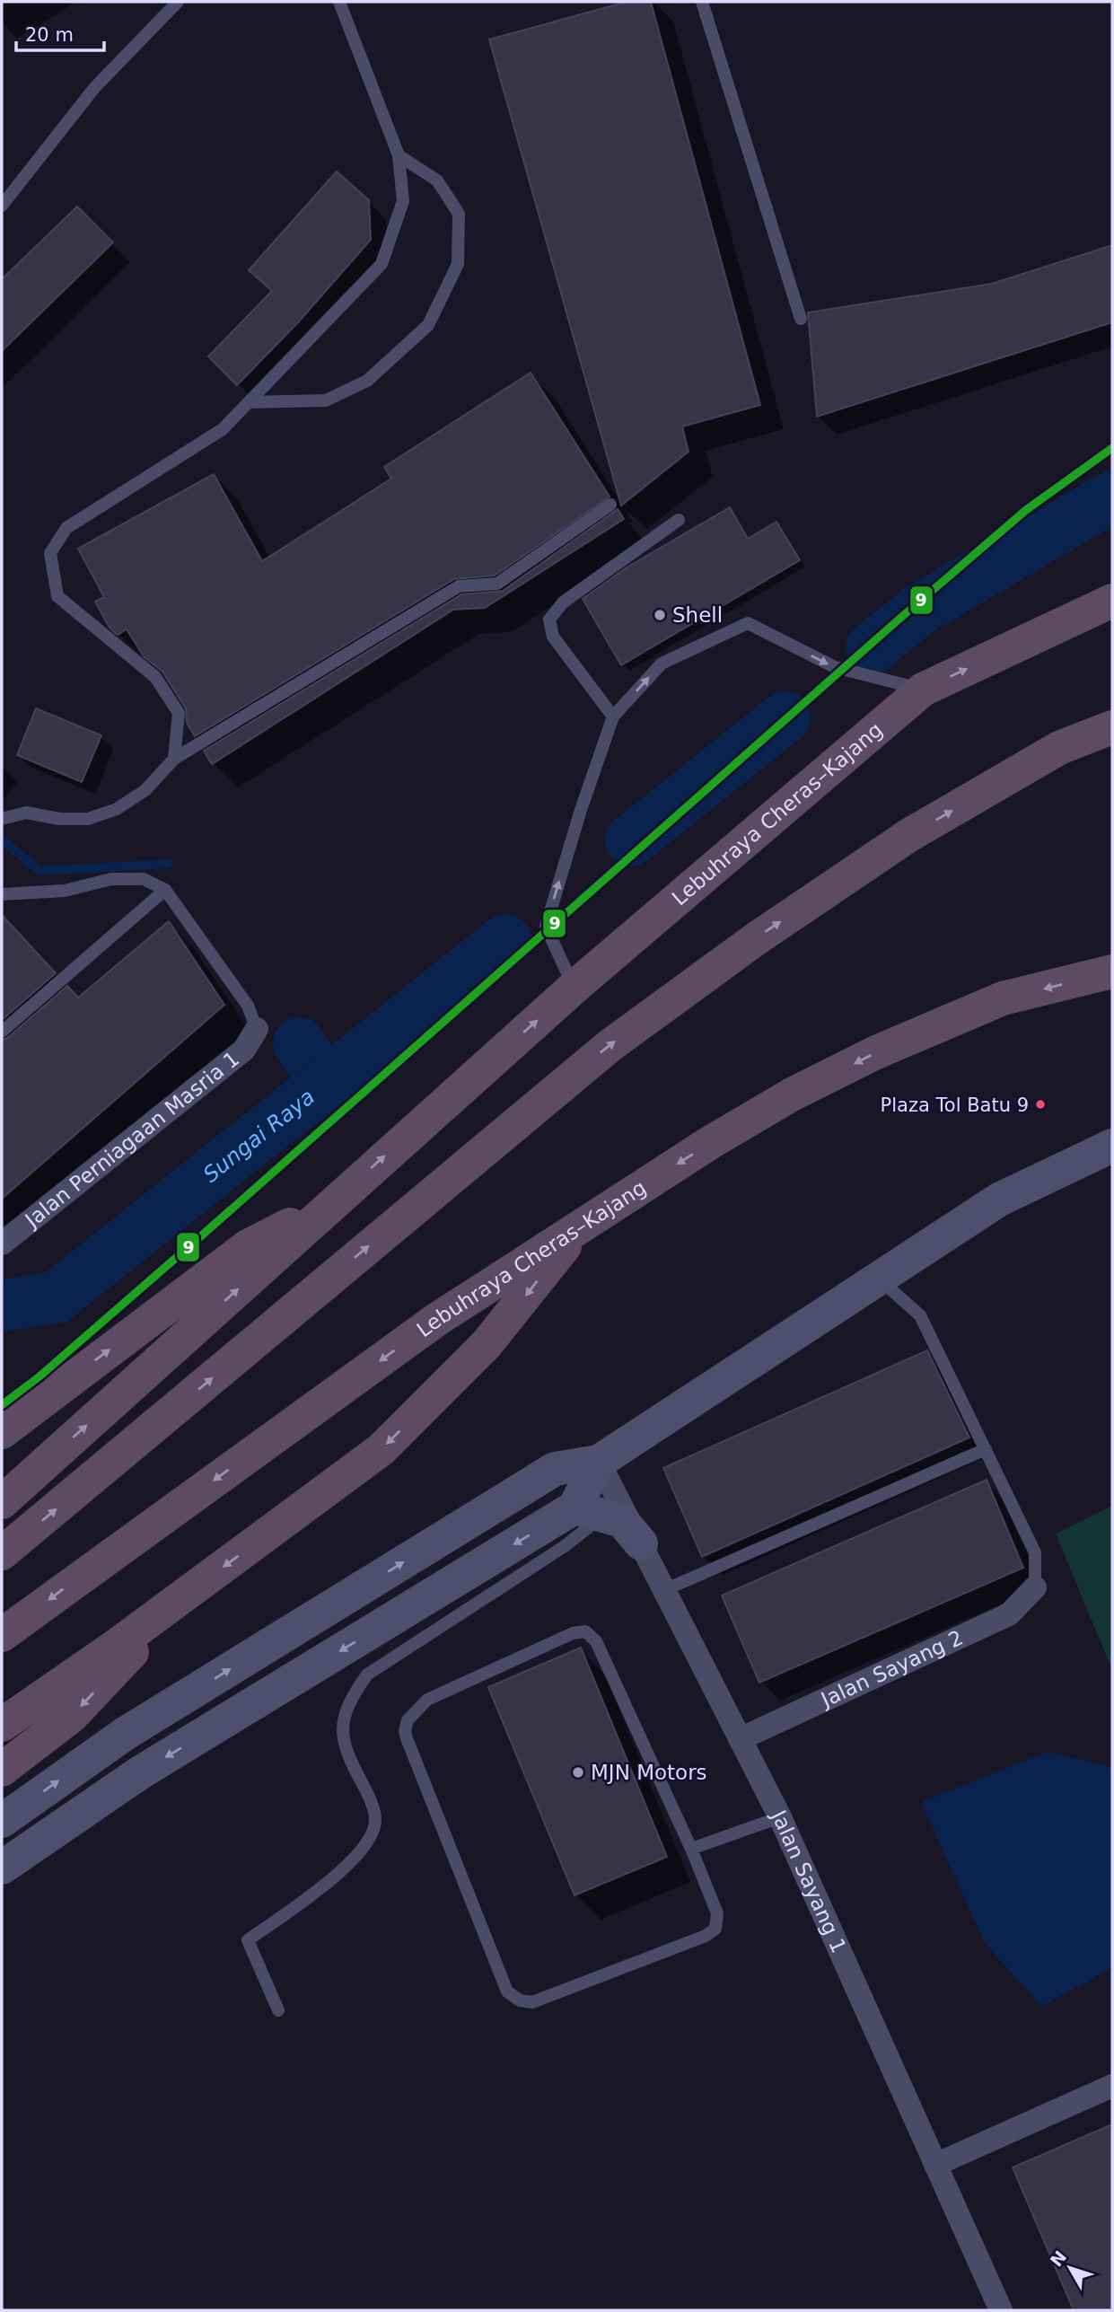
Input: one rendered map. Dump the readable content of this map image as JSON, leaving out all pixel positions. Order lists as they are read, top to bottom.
{
  "streets": {
    "highway": ["Lebuhraya Cheras–Kajang"],
    "street": ["Jalan Perniagaan Masria 1", "Jalan Sayang 2", "Jalan Sayang 1"]
  },
  "crossings": [
    ["Jalan Sayang 2", "Jalan Sayang 1"]
  ],
  "water": ["Sungai Raya"],
  "places": ["Shell", "Plaza Tol Batu 9", "MJN Motors"],
  "lines": ["metro line 9"],
  "scale_bar": "20 m",
  "north": "top left"
}
